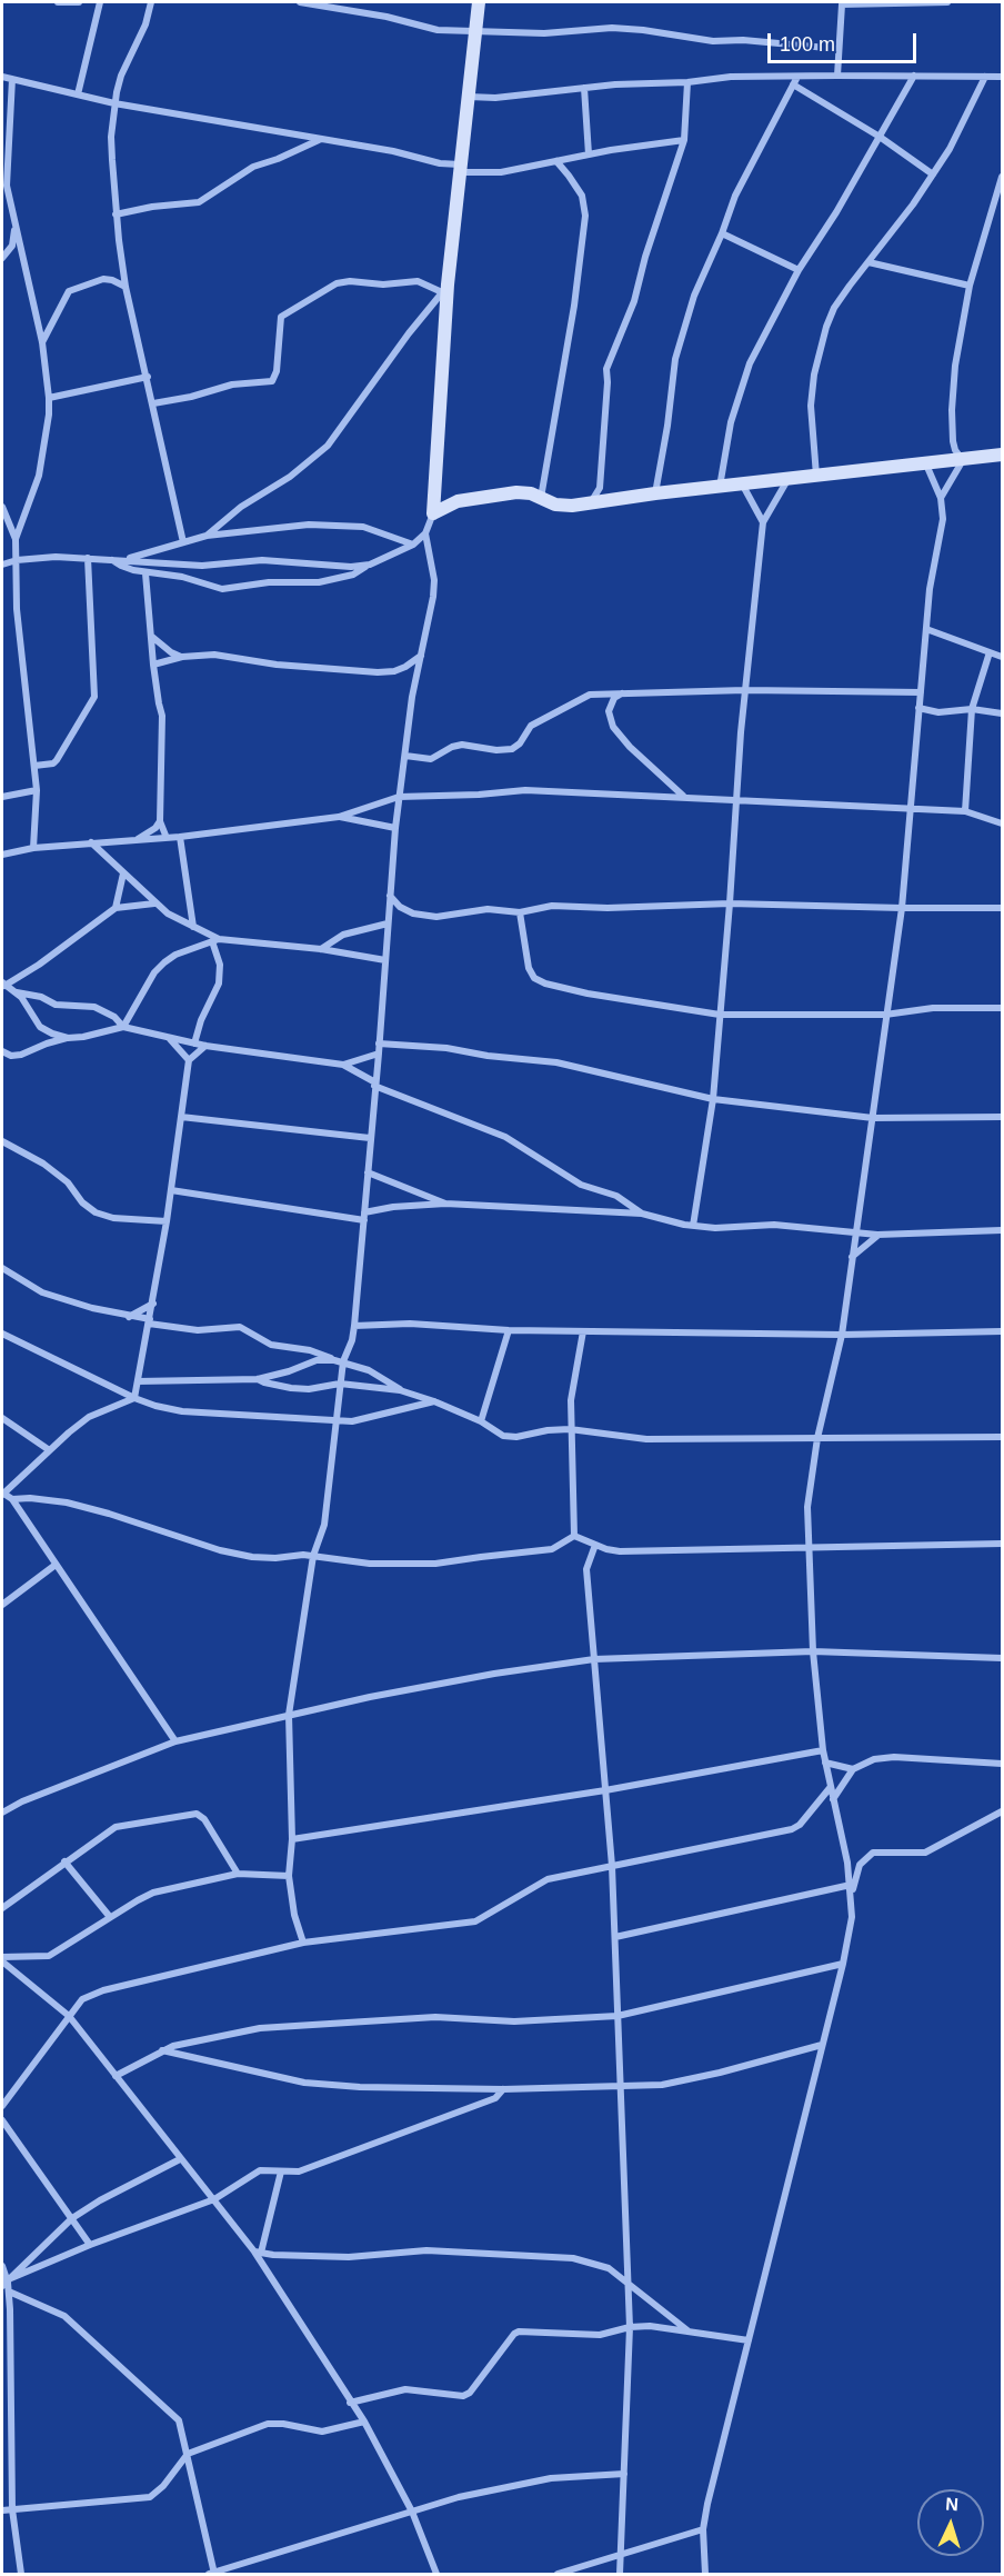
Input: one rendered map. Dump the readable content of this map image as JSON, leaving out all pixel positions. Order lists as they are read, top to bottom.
{
  "scale_bar": "100 m",
  "north": "top"
}
